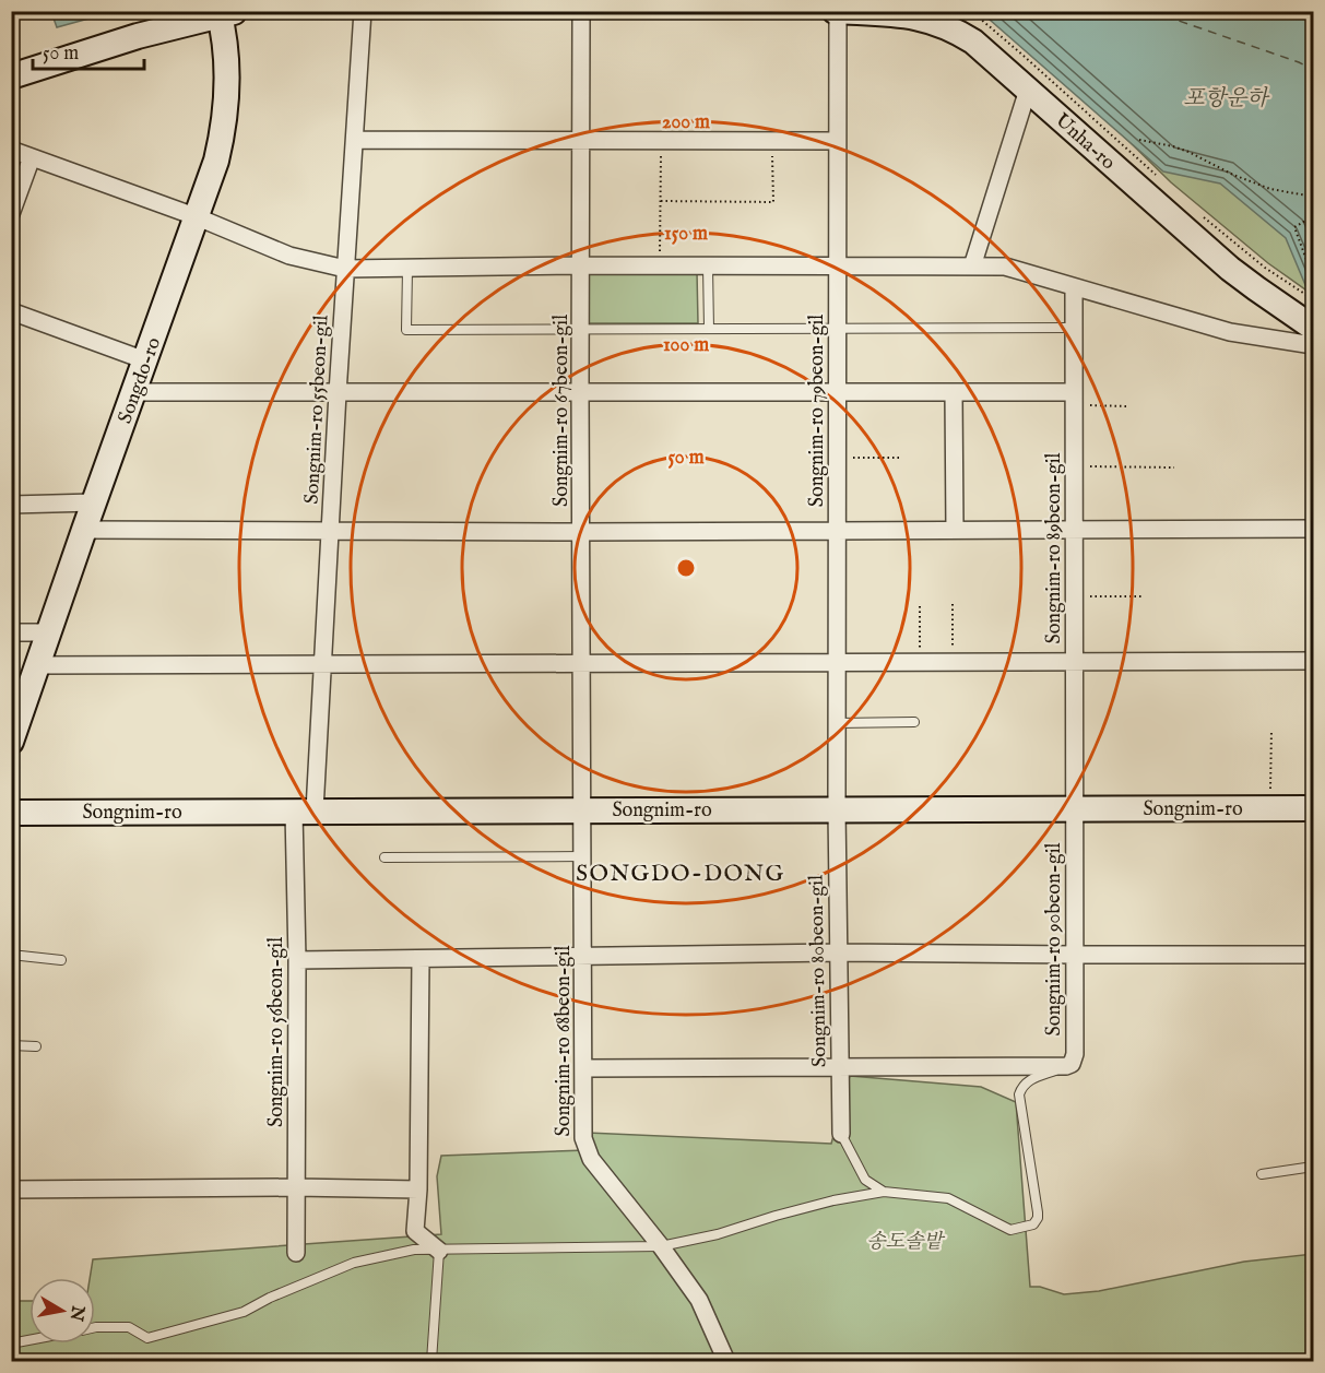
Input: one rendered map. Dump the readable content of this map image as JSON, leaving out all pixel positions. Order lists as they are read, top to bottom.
{
  "streets": {
    "street": [
      "Unha-ro",
      "Songdo-ro",
      "Songnim-ro 55beon-gil",
      "Songnim-ro 67beon-gil",
      "Songnim-ro 79beon-gil",
      "Songnim-ro 89beon-gil",
      "Songnim-ro",
      "Songnim-ro 90beon-gil",
      "Songnim-ro 80beon-gil",
      "Songnim-ro 56beon-gil",
      "Songnim-ro 68beon-gil"
    ]
  },
  "crossings": [
    ["Unha-ro", "Songnim-ro 79beon-gil"],
    ["Songnim-ro 55beon-gil", "Songnim-ro"],
    ["Songnim-ro 55beon-gil", "Songnim-ro 56beon-gil"],
    ["Songnim-ro 67beon-gil", "Songnim-ro"],
    ["Songnim-ro 67beon-gil", "Songnim-ro 68beon-gil"],
    ["Songnim-ro 79beon-gil", "Songnim-ro"],
    ["Songnim-ro 79beon-gil", "Songnim-ro 80beon-gil"],
    ["Songnim-ro 89beon-gil", "Songnim-ro"],
    ["Songnim-ro 89beon-gil", "Songnim-ro 90beon-gil"],
    ["Songnim-ro", "Songnim-ro 90beon-gil"],
    ["Songnim-ro", "Songnim-ro 80beon-gil"],
    ["Songnim-ro", "Songnim-ro 56beon-gil"],
    ["Songnim-ro", "Songnim-ro 68beon-gil"]
  ],
  "districts": ["SONGDO-DONG"],
  "water": ["포항운하"],
  "parks": ["송도솔밭"],
  "scale_bar": "50 m",
  "north": "right",
  "rings": [
    "200 m",
    "150 m",
    "100 m",
    "50 m"
  ]
}
